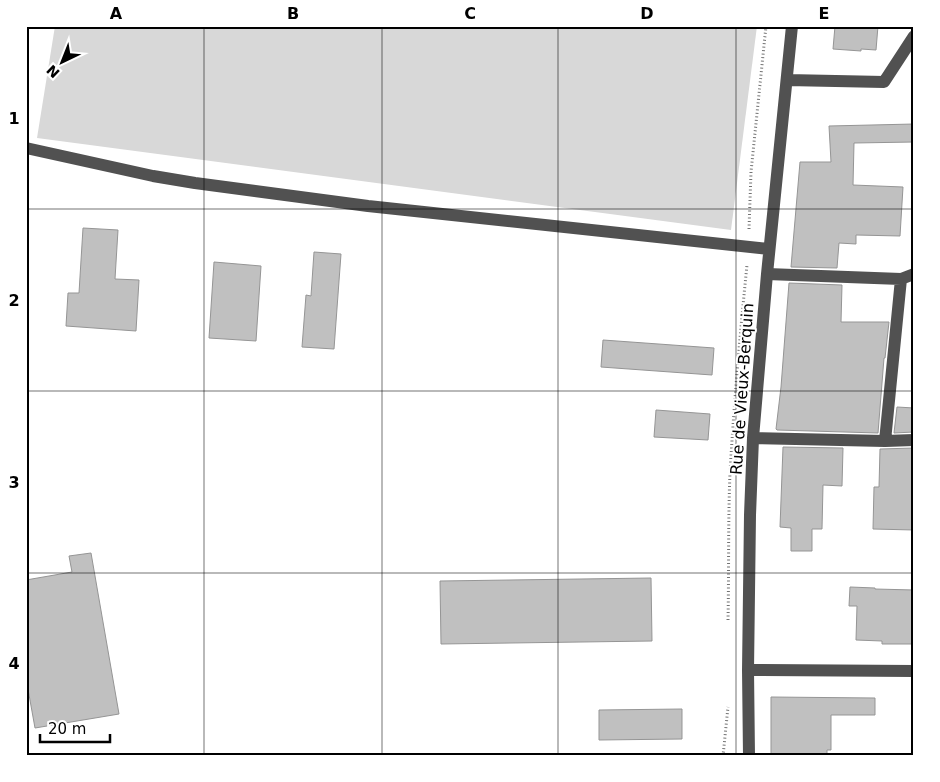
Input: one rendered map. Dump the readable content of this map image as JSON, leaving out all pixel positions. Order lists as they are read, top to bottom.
{
  "streets": {
    "street": ["Rue de Vieux-Berquin"]
  },
  "scale_bar": "20 m",
  "north": "bottom left",
  "grid": {
    "columns": [
      "A",
      "B",
      "C",
      "D",
      "E"
    ],
    "rows": [
      "1",
      "2",
      "3",
      "4"
    ]
  }
}
